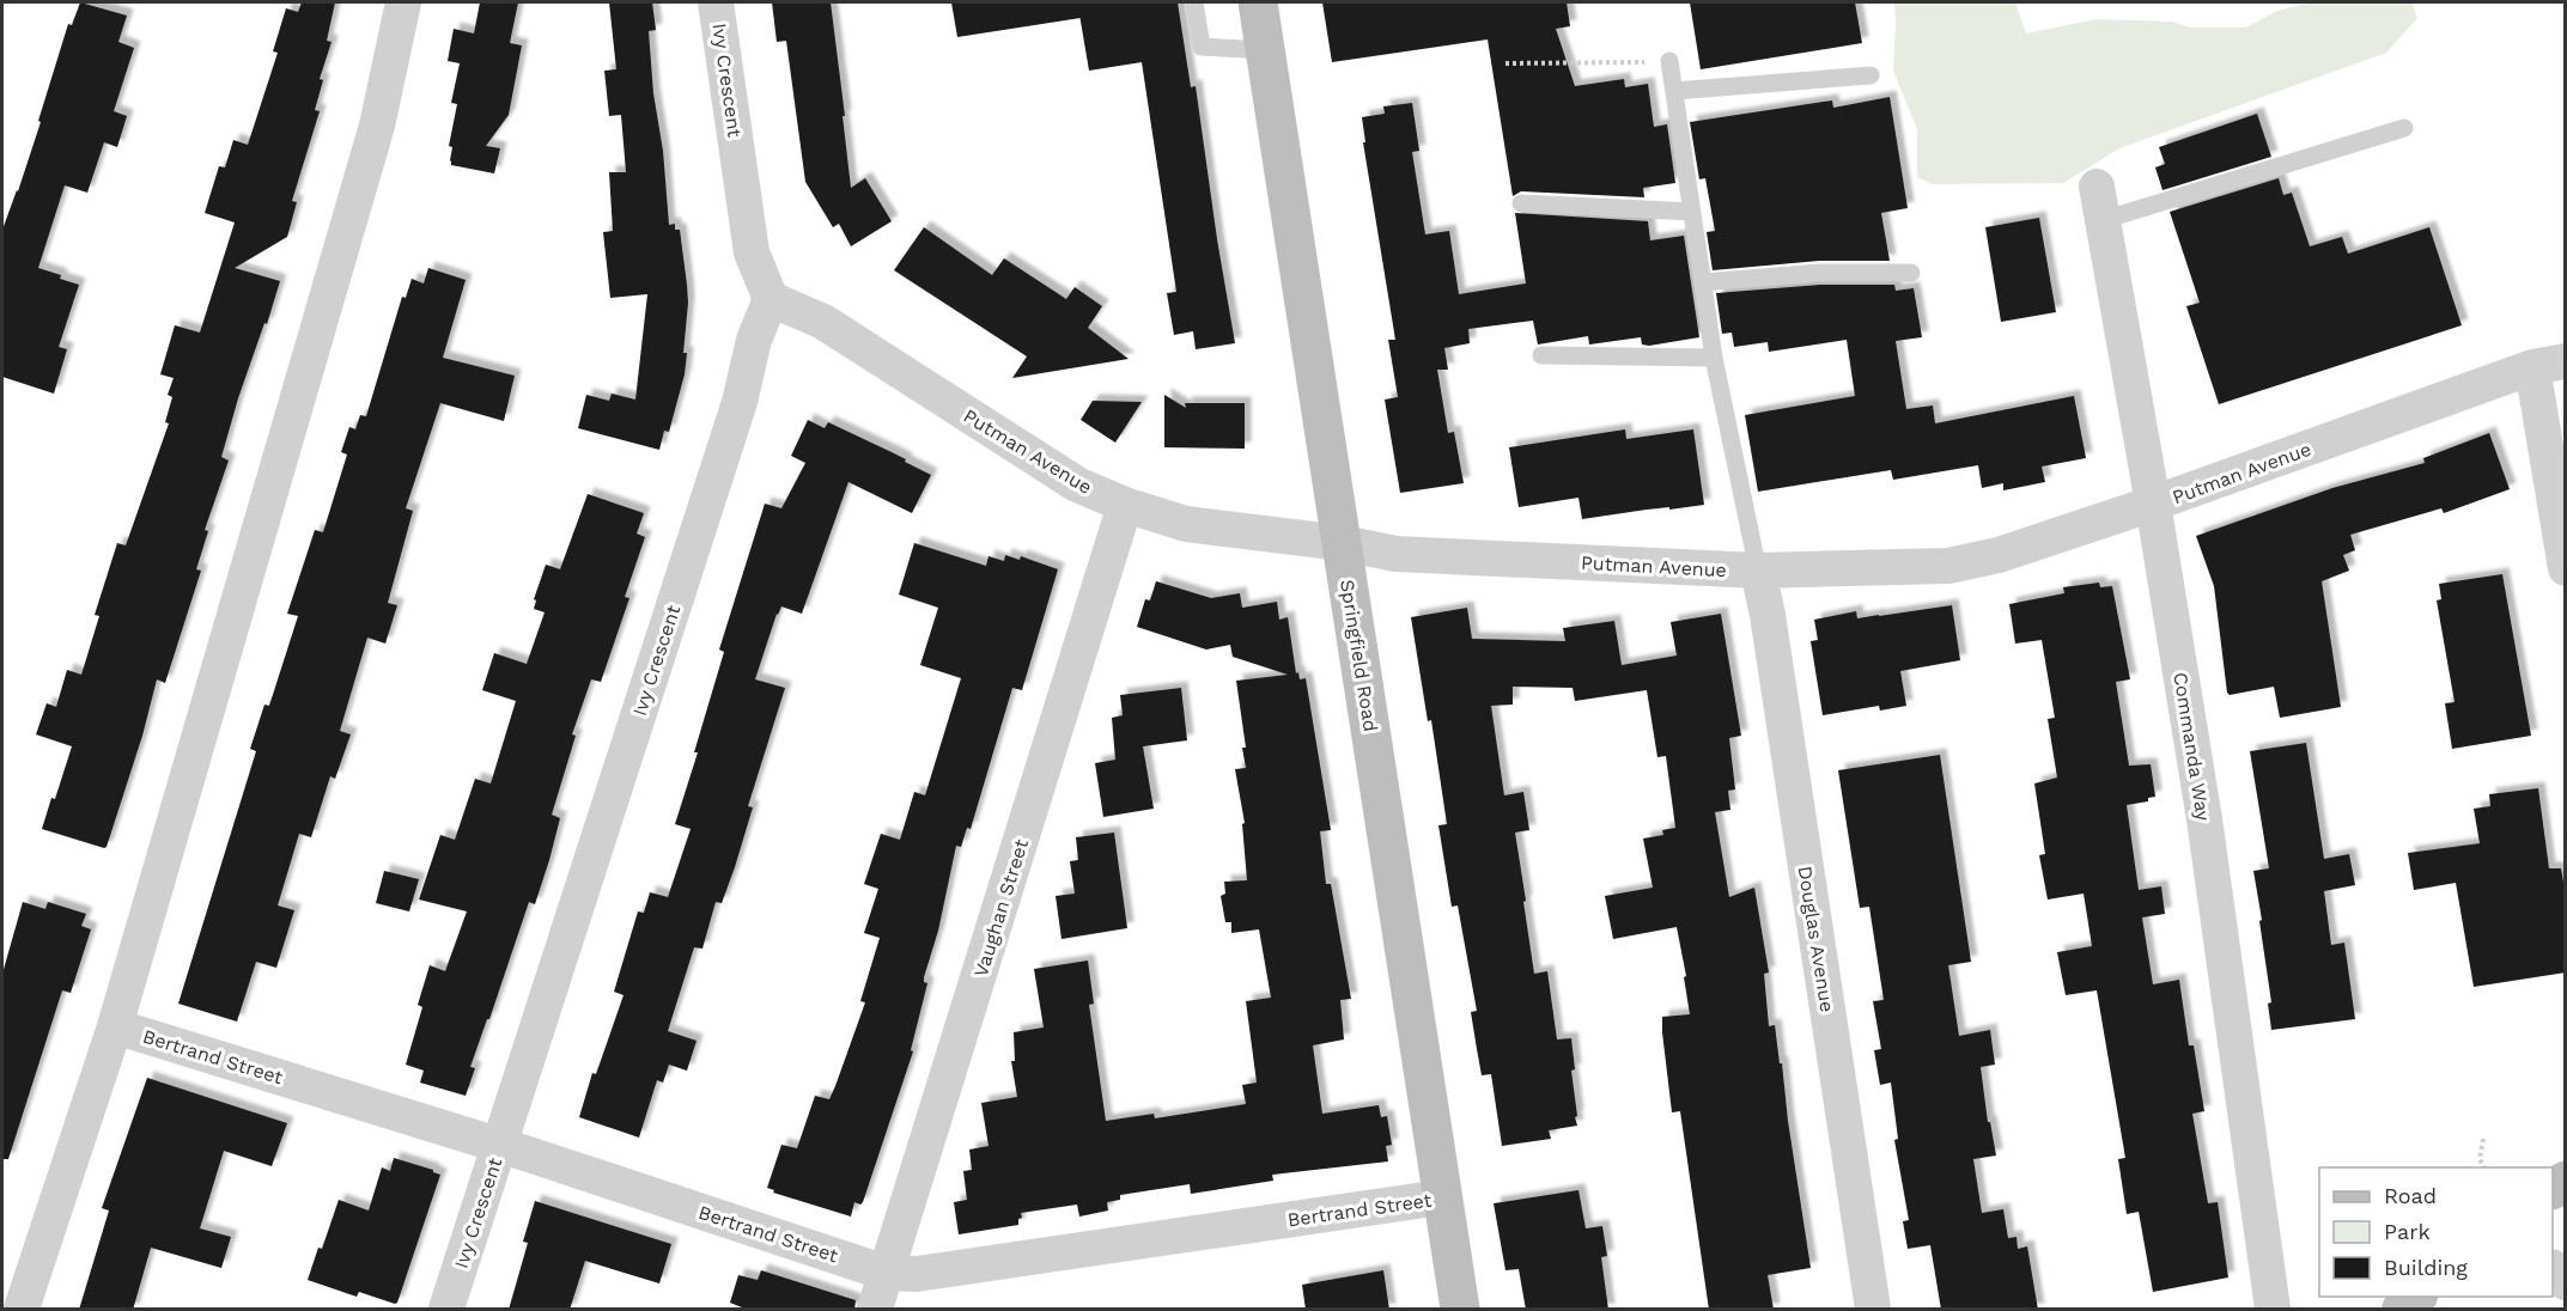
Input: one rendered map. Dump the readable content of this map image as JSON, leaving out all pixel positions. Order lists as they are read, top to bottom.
{
  "streets": {
    "street": [
      "Ivy Crescent",
      "Putman Avenue",
      "Springfield Road",
      "Commanda Way",
      "Vaughan Street",
      "Douglas Avenue",
      "Bertrand Street"
    ]
  },
  "crossings": [
    ["Ivy Crescent", "Putman Avenue"],
    ["Ivy Crescent", "Bertrand Street"],
    ["Putman Avenue", "Springfield Road"],
    ["Putman Avenue", "Commanda Way"],
    ["Putman Avenue", "Vaughan Street"],
    ["Putman Avenue", "Douglas Avenue"],
    ["Springfield Road", "Bertrand Street"],
    ["Vaughan Street", "Bertrand Street"]
  ],
  "legend": ["Road", "Park", "Building"]
}
